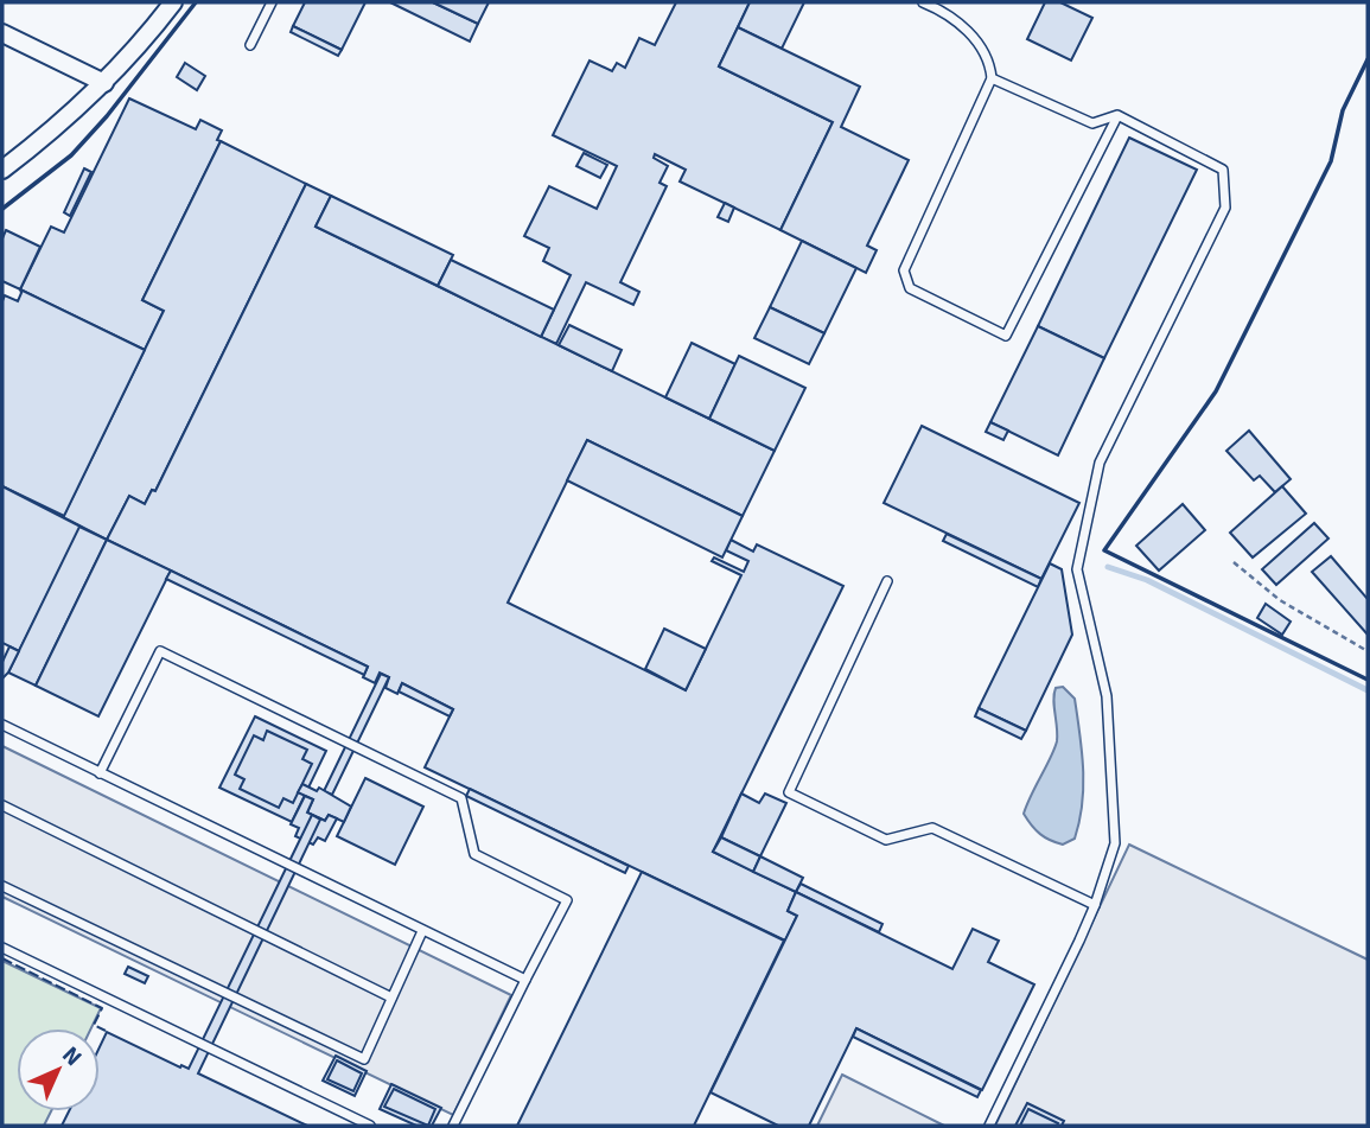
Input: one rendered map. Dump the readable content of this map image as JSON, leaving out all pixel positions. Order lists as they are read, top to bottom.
{
  "north": "top right"
}
